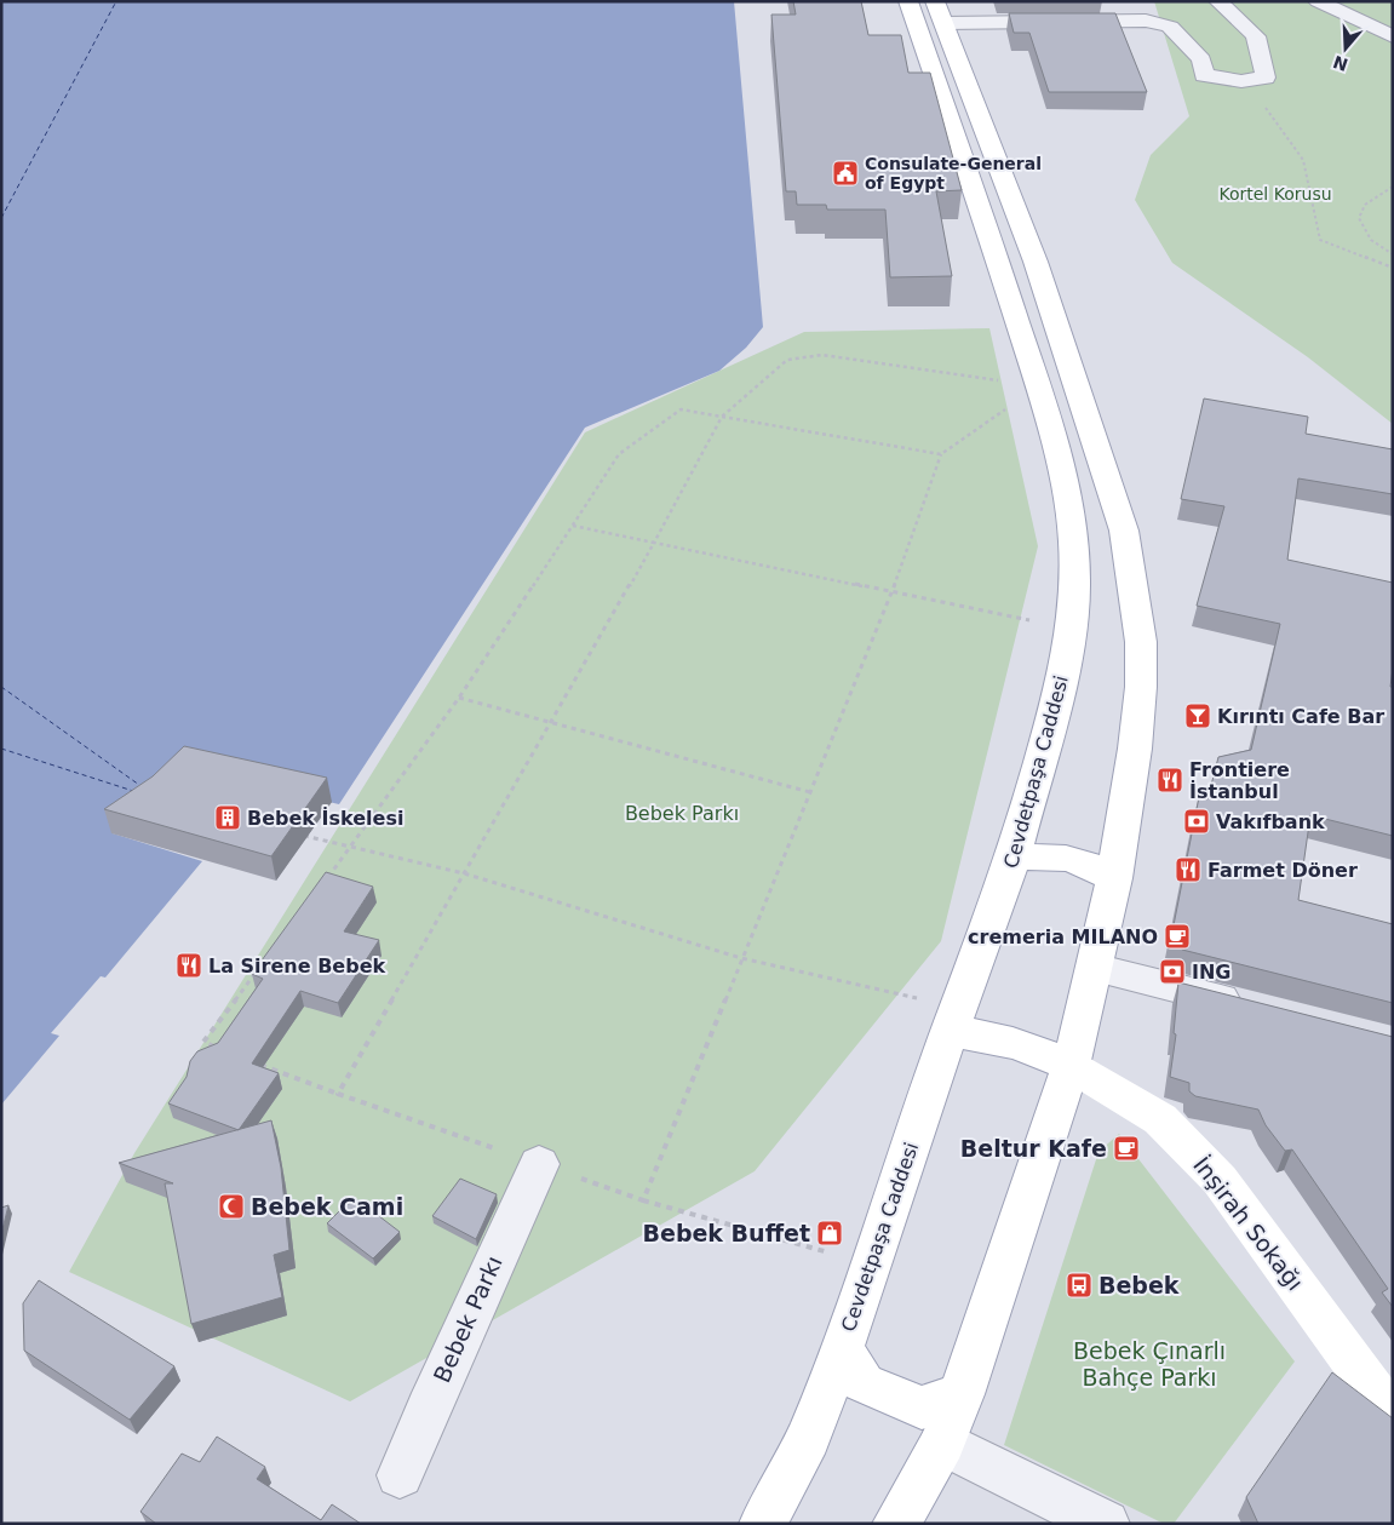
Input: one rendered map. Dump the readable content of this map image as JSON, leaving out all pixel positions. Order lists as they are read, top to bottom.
{
  "streets": {
    "main road": ["Cevdetpaşa Caddesi", "İnşirah Sokağı"],
    "street": ["Bebek Parkı"]
  },
  "crossings": [
    ["Cevdetpaşa Caddesi", "İnşirah Sokağı"]
  ],
  "parks": ["Kortel Korusu", "Bebek Parkı", "Bebek Çınarlı Bahçe Parkı"],
  "places": {
    "public building": ["Consulate-General of Egypt"],
    "bar": ["Kırıntı Cafe Bar"],
    "restaurant": ["Frontiere İstanbul", "Farmet Döner", "La Sirene Bebek"],
    "building": ["Bebek İskelesi"],
    "bank": ["Vakıfbank", "ING"],
    "cafe": ["cremeria MILANO", "Beltur Kafe"],
    "mosque": ["Bebek Cami"],
    "shop": ["Bebek Buffet"],
    "bus stop": ["Bebek"]
  },
  "north": "bottom"
}
